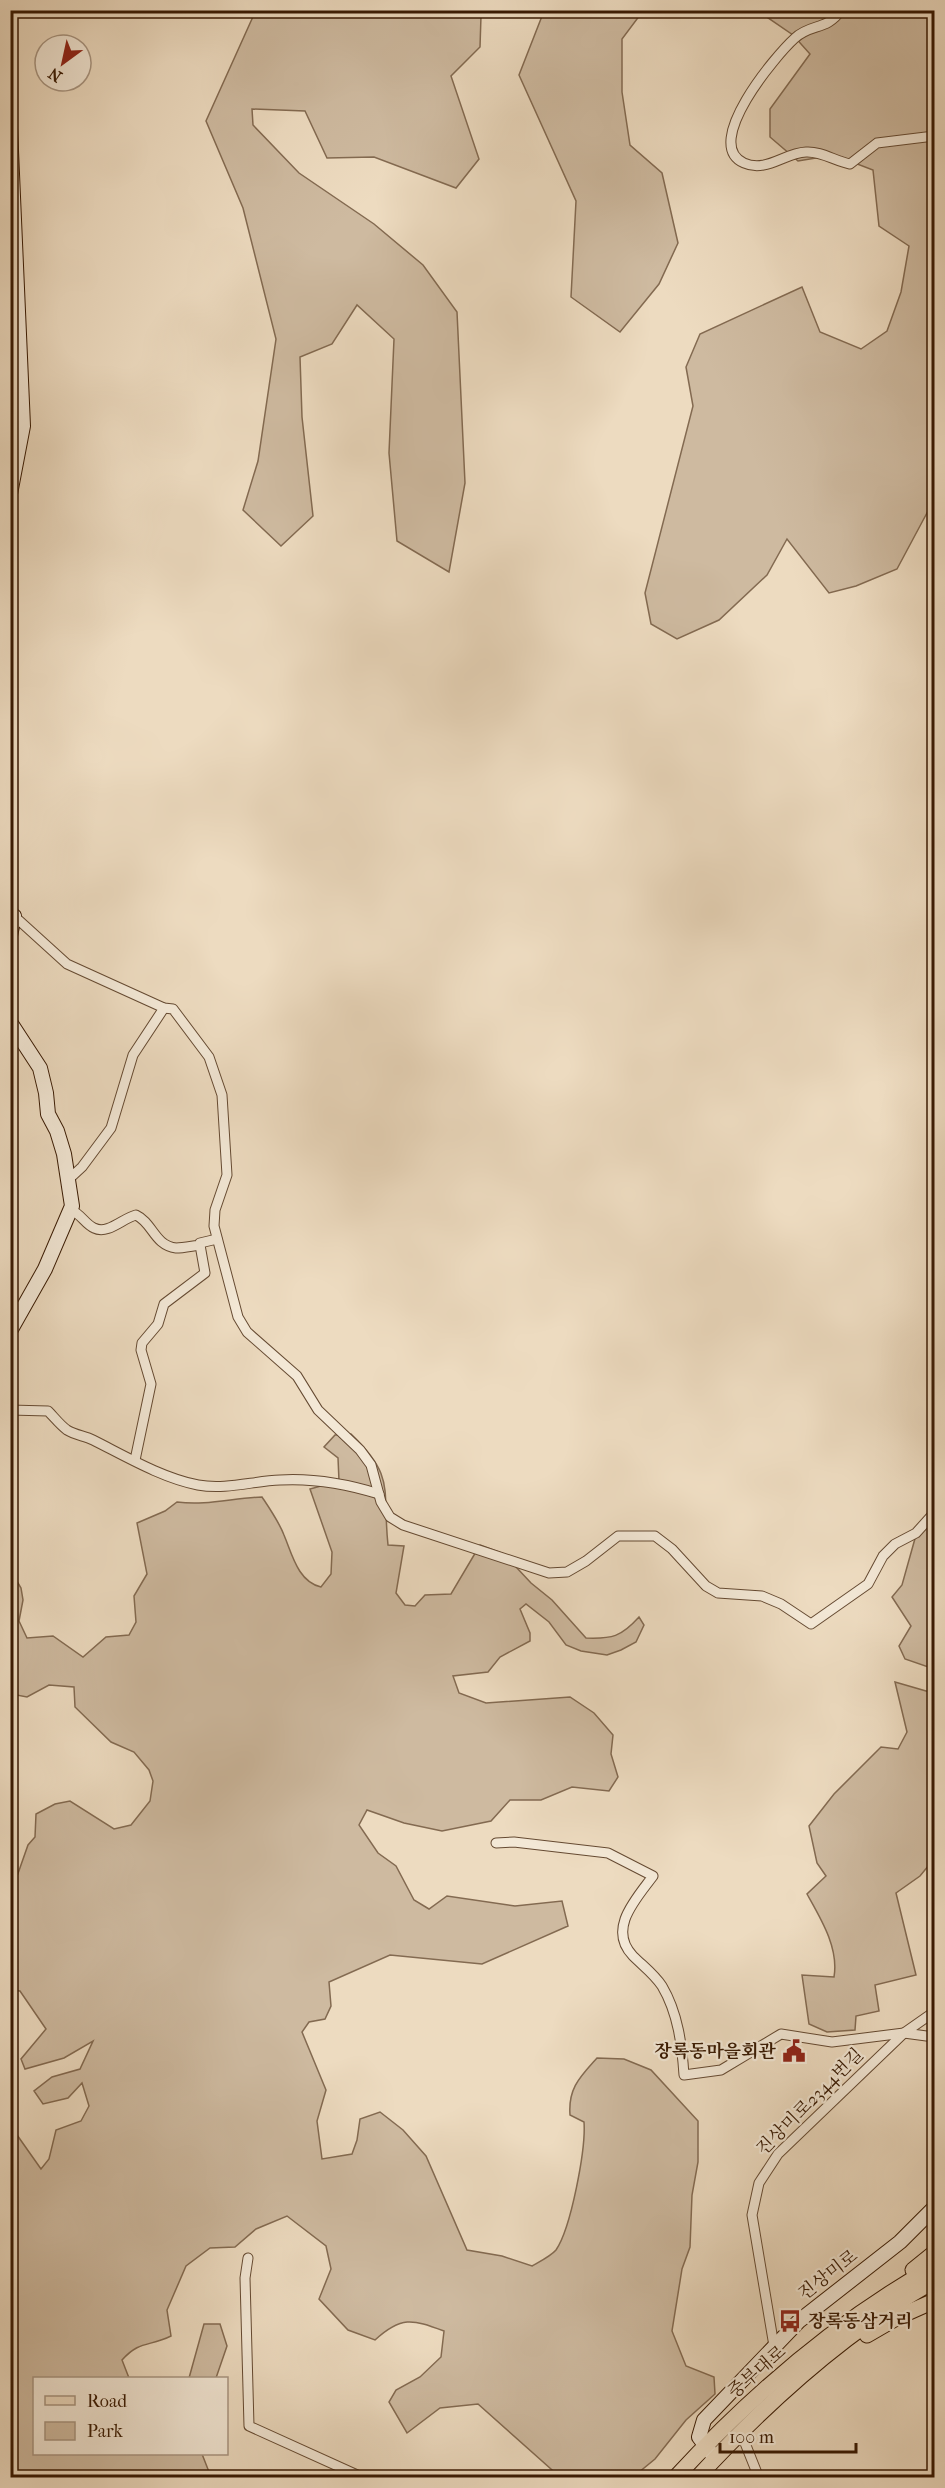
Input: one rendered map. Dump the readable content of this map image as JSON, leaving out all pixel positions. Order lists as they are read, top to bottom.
{
  "streets": {
    "main road": ["중부대로"],
    "street": ["진상미로2344번길", "진상미로"]
  },
  "crossings": [
    ["진상미로2344번길", "진상미로"],
    ["진상미로", "중부대로"]
  ],
  "places": {
    "public building": ["장록동마을회관"],
    "bus stop": ["장록동삼거리"]
  },
  "legend": ["Road", "Park"],
  "scale_bar": "100 m",
  "north": "bottom left"
}
